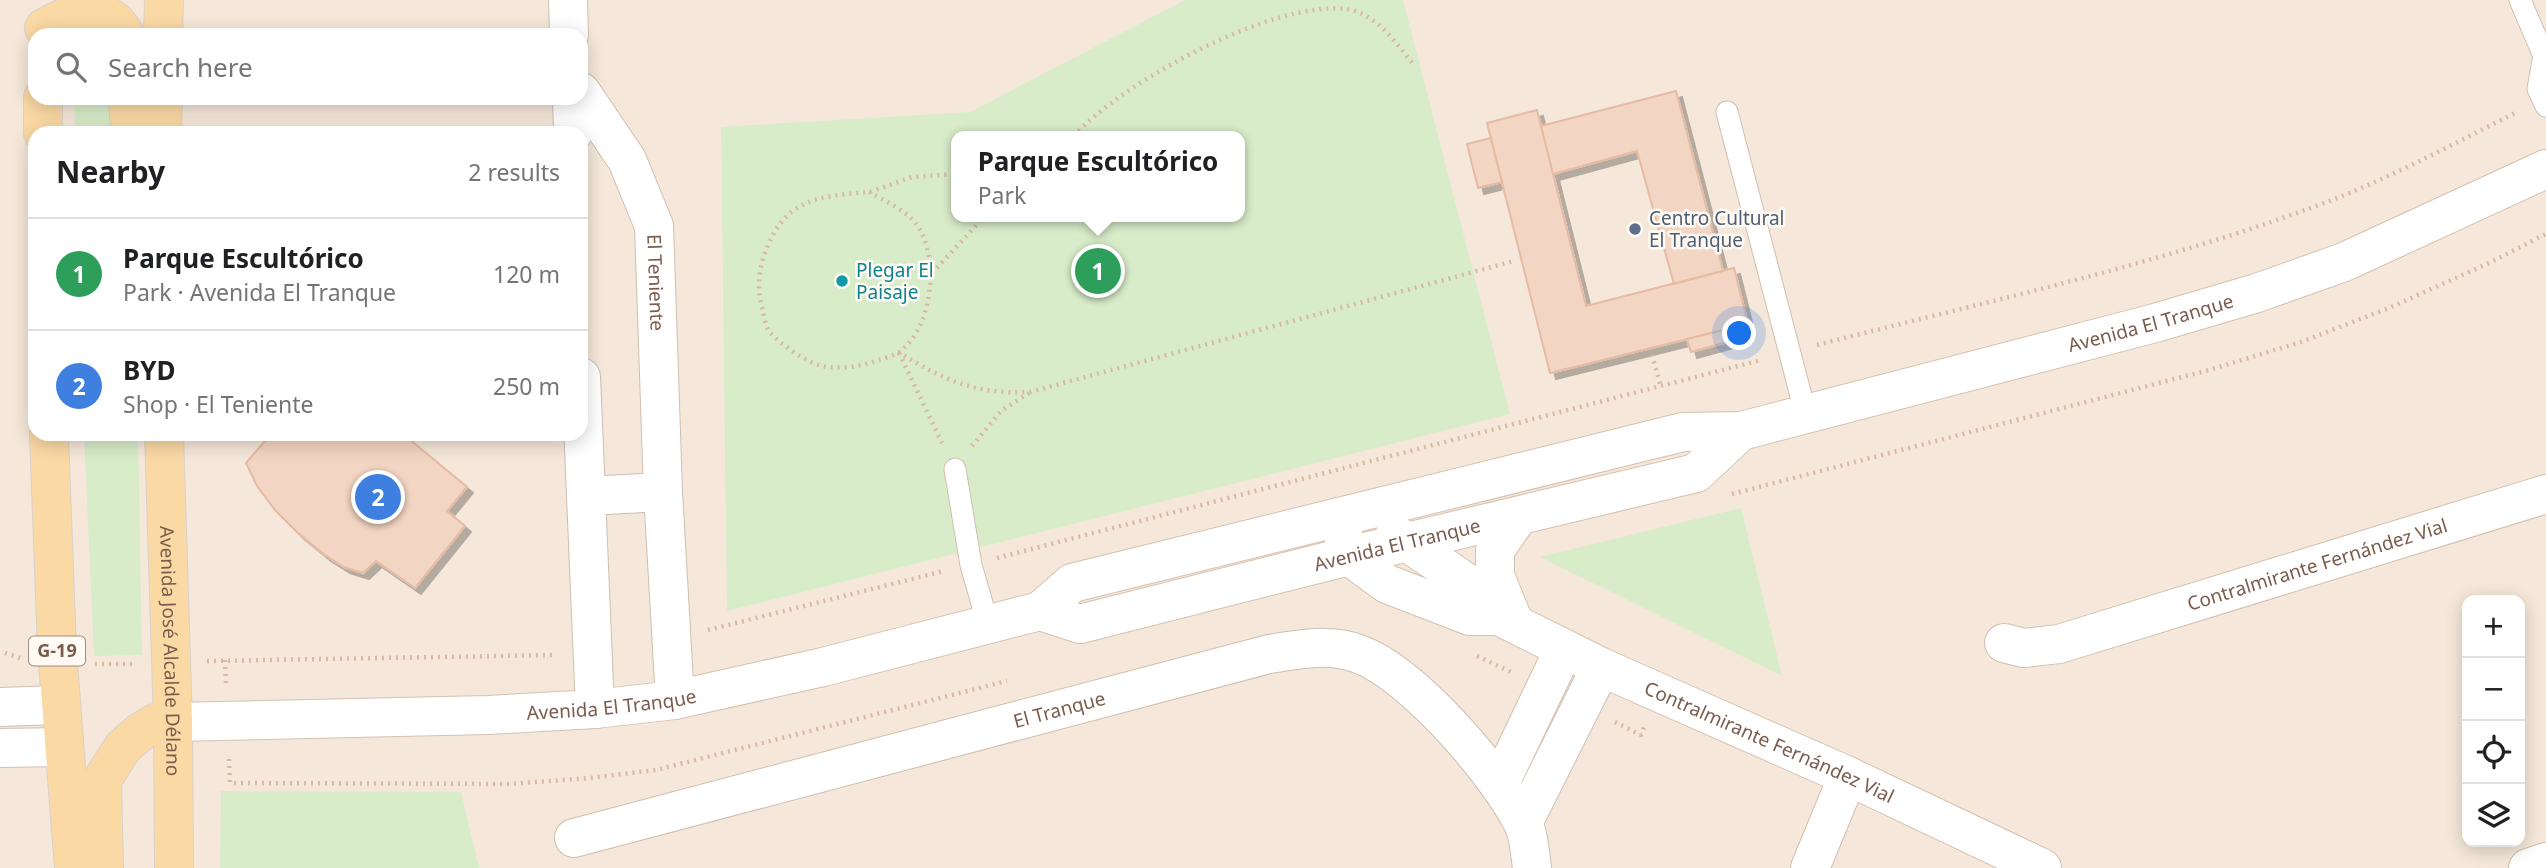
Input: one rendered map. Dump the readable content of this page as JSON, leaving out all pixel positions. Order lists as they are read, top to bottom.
{
  "streets": {
    "main road": [
      "El Teniente",
      "Avenida El Tranque",
      "Contralmirante Fernández Vial",
      "G-19",
      "Avenida José Alcalde Délano",
      "El Tranque"
    ]
  },
  "crossings": [
    ["El Teniente", "Avenida El Tranque"],
    ["Avenida El Tranque", "Contralmirante Fernández Vial"],
    ["Avenida El Tranque", "Avenida José Alcalde Délano"]
  ],
  "places": ["Centro Cultural El Tranque", "Plegar El Paisaje"],
  "page": {
    "search": "Search here",
    "heading": ["Nearby", "2 results"],
    "popup": ["Parque Escultórico", "Park"],
    "list": [
      {
        "mark": "1",
        "name": "Parque Escultórico",
        "note": "Park · Avenida El Tranque",
        "value": "120 m"
      },
      {
        "mark": "2",
        "name": "BYD",
        "note": "Shop · El Teniente",
        "value": "250 m"
      }
    ],
    "pins": ["1", "2"],
    "map_buttons": ["+", "−"]
  }
}
